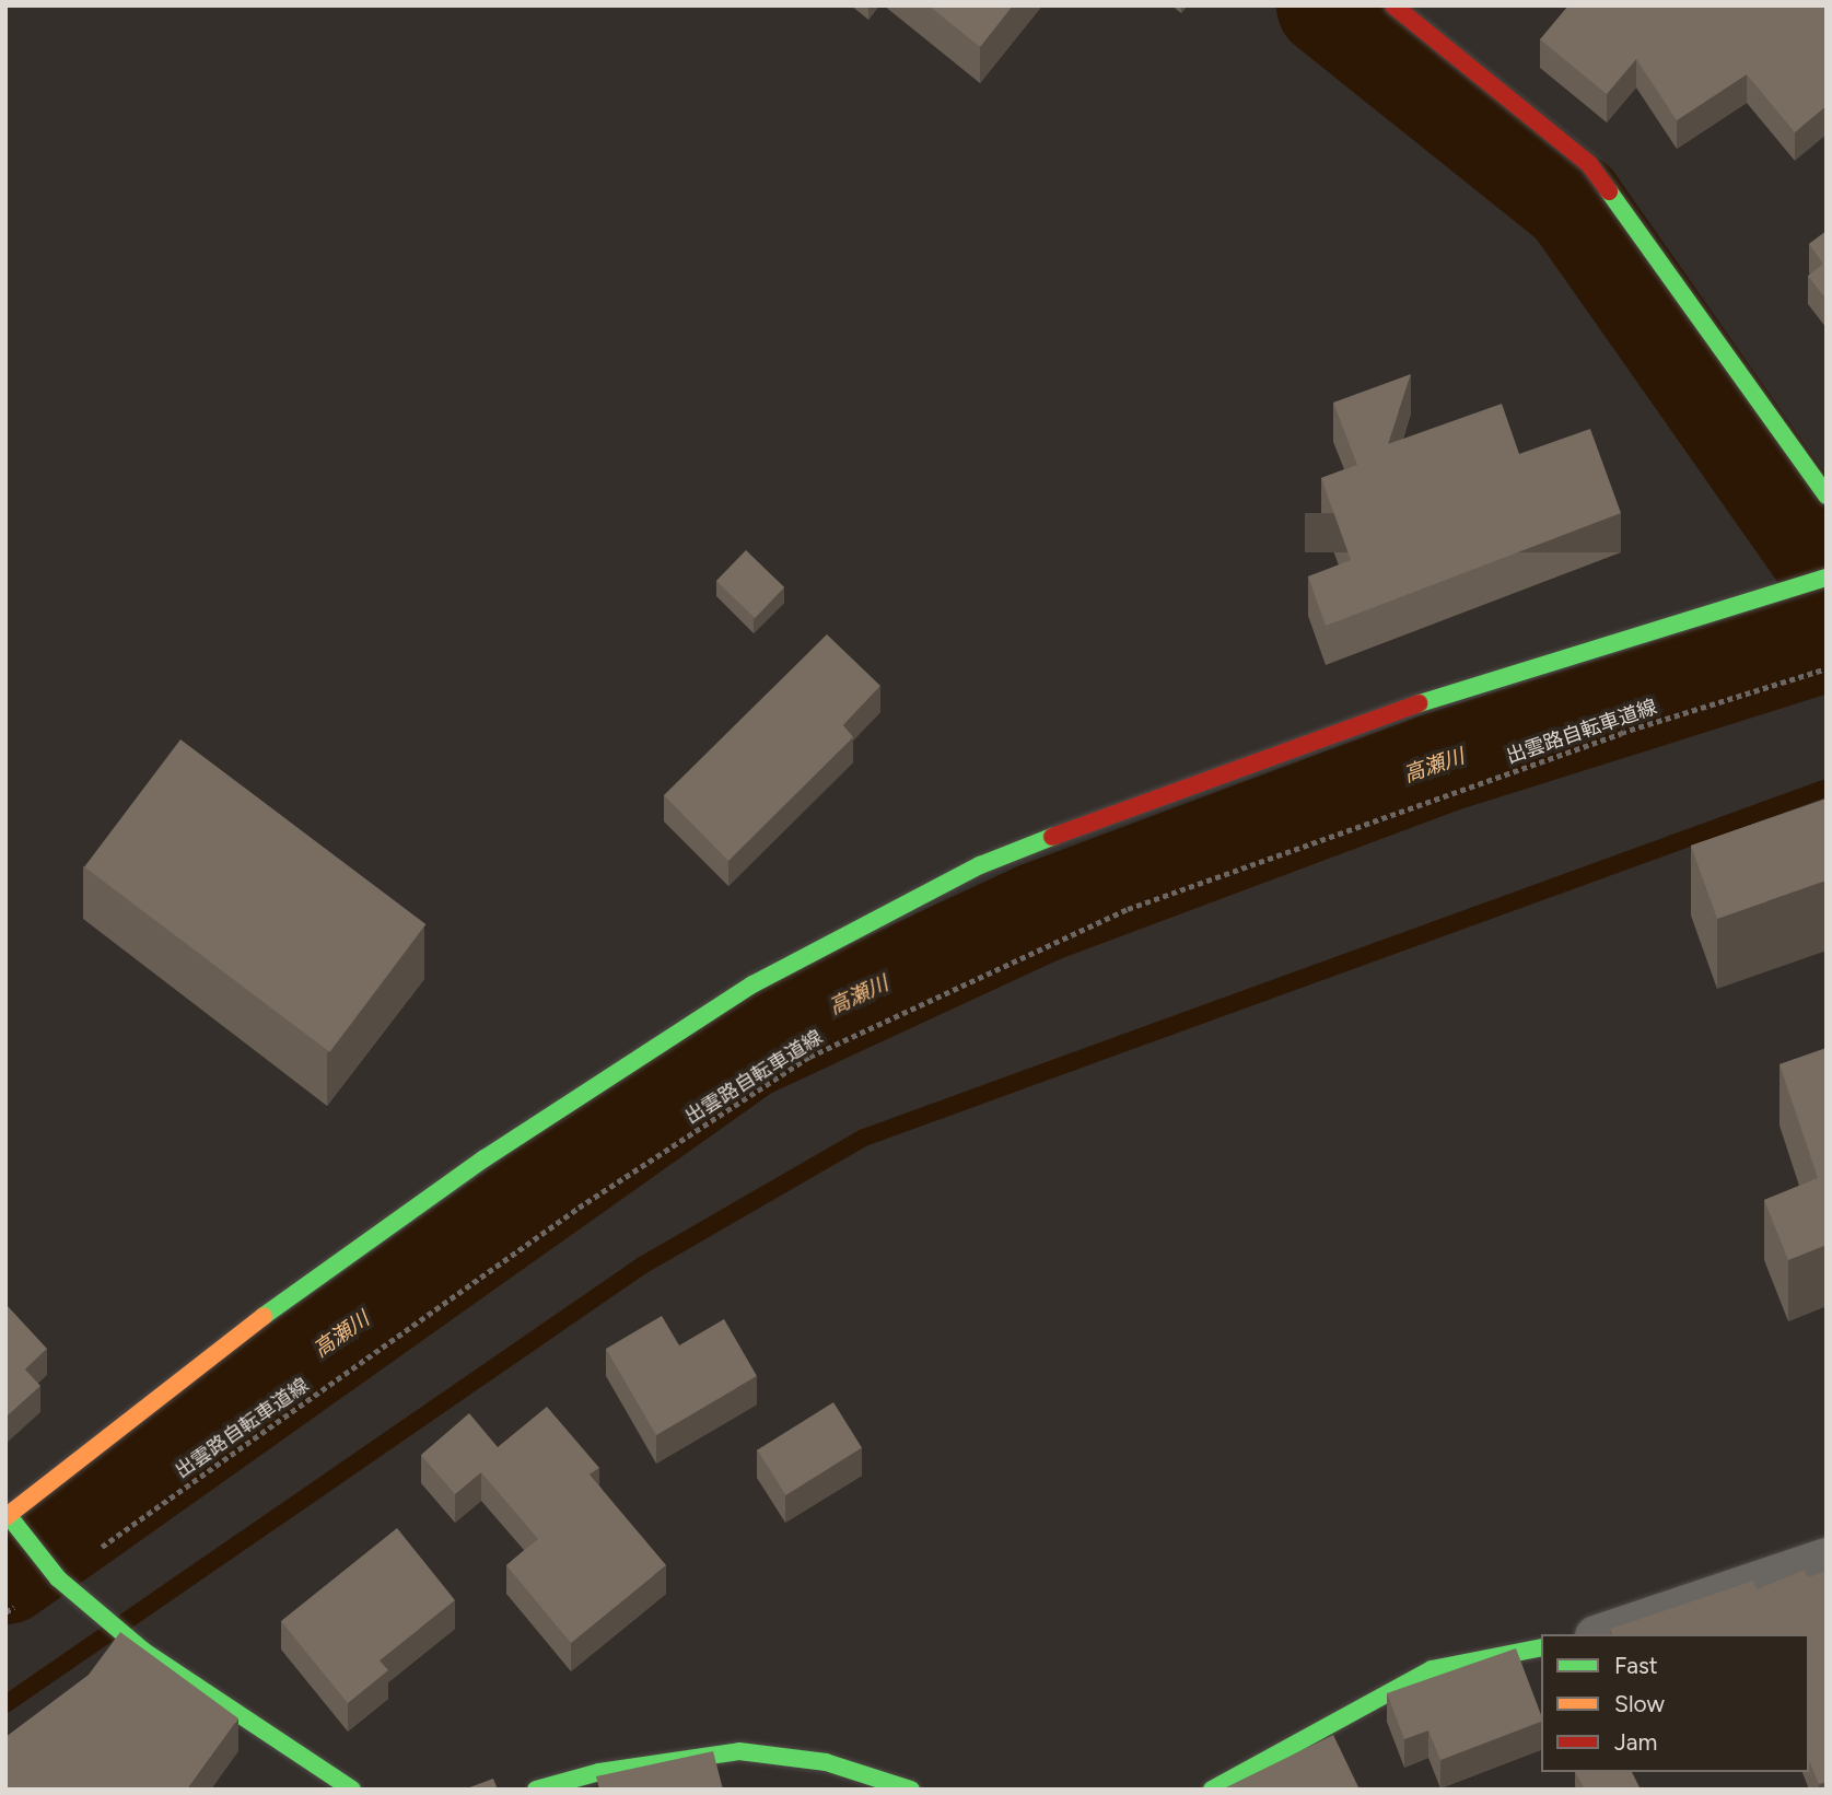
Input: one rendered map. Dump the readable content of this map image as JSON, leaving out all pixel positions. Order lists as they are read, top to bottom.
{
  "streets": {
    "path": ["出雲路自転車道線"]
  },
  "water": ["高瀬川"],
  "legend": ["Fast", "Slow", "Jam"]
}
